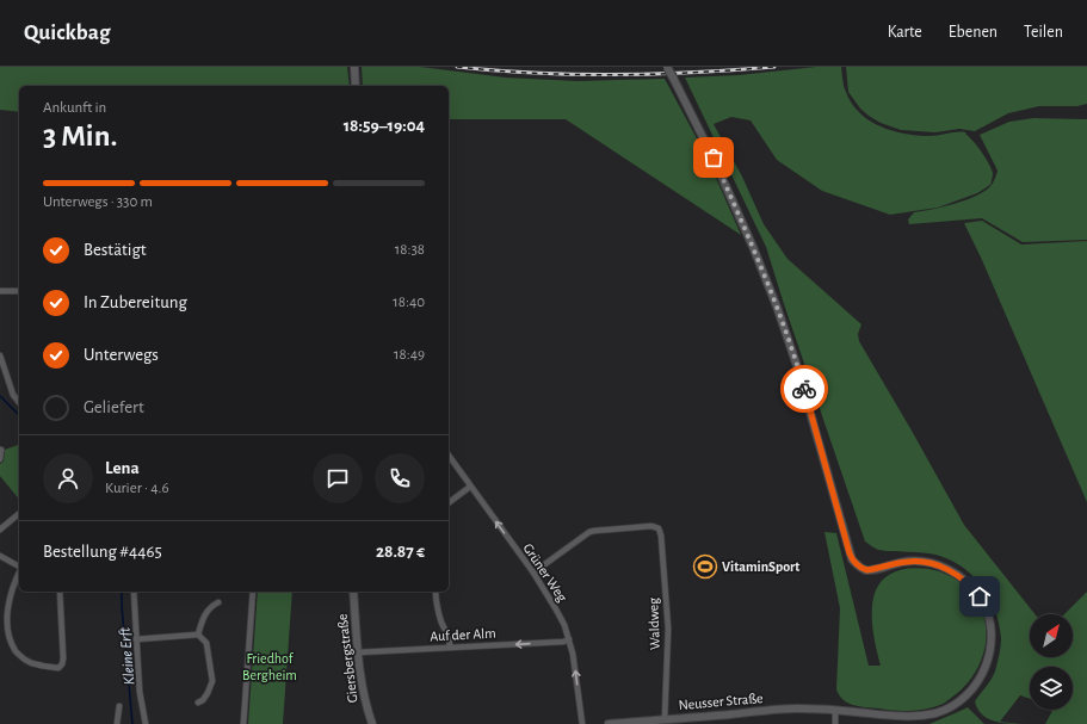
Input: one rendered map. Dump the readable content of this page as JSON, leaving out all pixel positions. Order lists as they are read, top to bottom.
{
  "streets": {
    "main road": ["Giersbergstraße", "Neusser Straße"],
    "street": ["Grüner Weg", "Waldweg", "Auf der Alm"]
  },
  "crossings": [
    ["Grüner Weg", "Waldweg"],
    ["Grüner Weg", "Auf der Alm"],
    ["Waldweg", "Neusser Straße"],
    ["Auf der Alm", "Giersbergstraße"]
  ],
  "one_way": ["Grüner Weg", "Auf der Alm"],
  "water": ["Kleine Erft"],
  "parks": ["Friedhof Bergheim"],
  "places": {
    "sports": ["VitaminSport"]
  },
  "north": "top right",
  "page": {
    "header": "Quickbag",
    "nav": ["Karte", "Ebenen", "Teilen"],
    "heading": ["3 Min.", "Ankunft in", "18:59–19:04"],
    "panel": [
      "Lena",
      "Kurier · 4.6",
      "Bestellung #4465",
      "28.87 €"
    ],
    "bar": "Unterwegs · 330 m",
    "list": [
      ["Bestätigt", "18:38"],
      ["In Zubereitung", "18:40"],
      ["Unterwegs", "18:49"],
      "Geliefert"
    ]
  }
}
